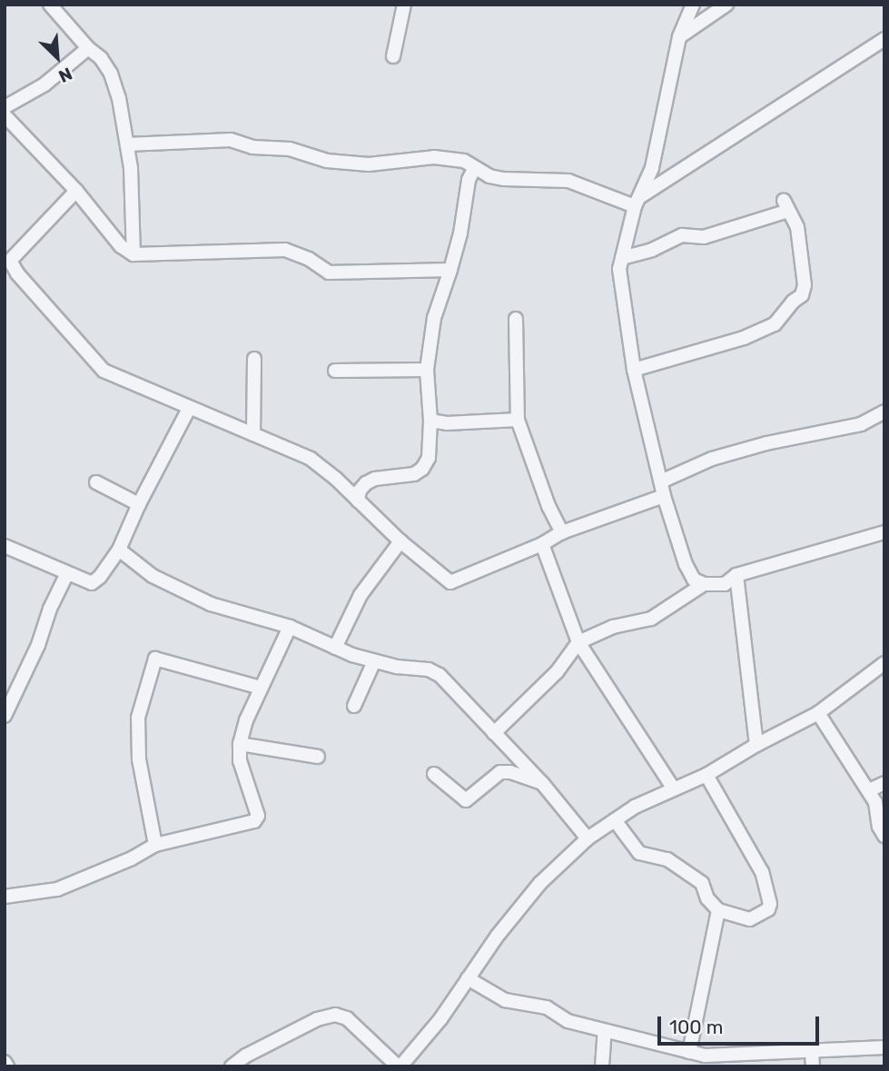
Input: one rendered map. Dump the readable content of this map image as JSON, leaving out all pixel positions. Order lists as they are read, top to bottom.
{
  "scale_bar": "100 m",
  "north": "bottom right"
}
